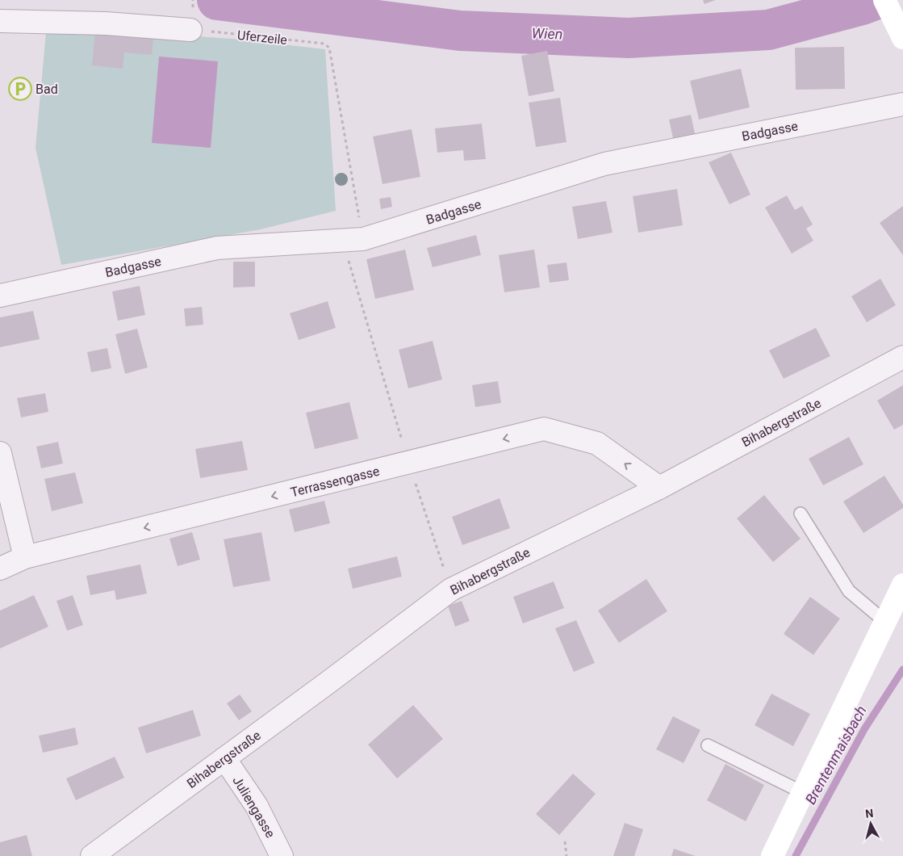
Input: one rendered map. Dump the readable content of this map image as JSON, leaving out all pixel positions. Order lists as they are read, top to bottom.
{
  "streets": {
    "street": [
      "Badgasse",
      "Bihabergstraße",
      "Terrassengasse",
      "Juliengasse"
    ],
    "path": ["Uferzeile"]
  },
  "crossings": [
    ["Uferzeile", "Badgasse"],
    ["Bihabergstraße", "Terrassengasse"],
    ["Bihabergstraße", "Juliengasse"]
  ],
  "one_way": ["Terrassengasse"],
  "water": ["Wien", "Brentenmaisbach"],
  "places": {
    "parking": ["Bad"]
  },
  "north": "top"
}
